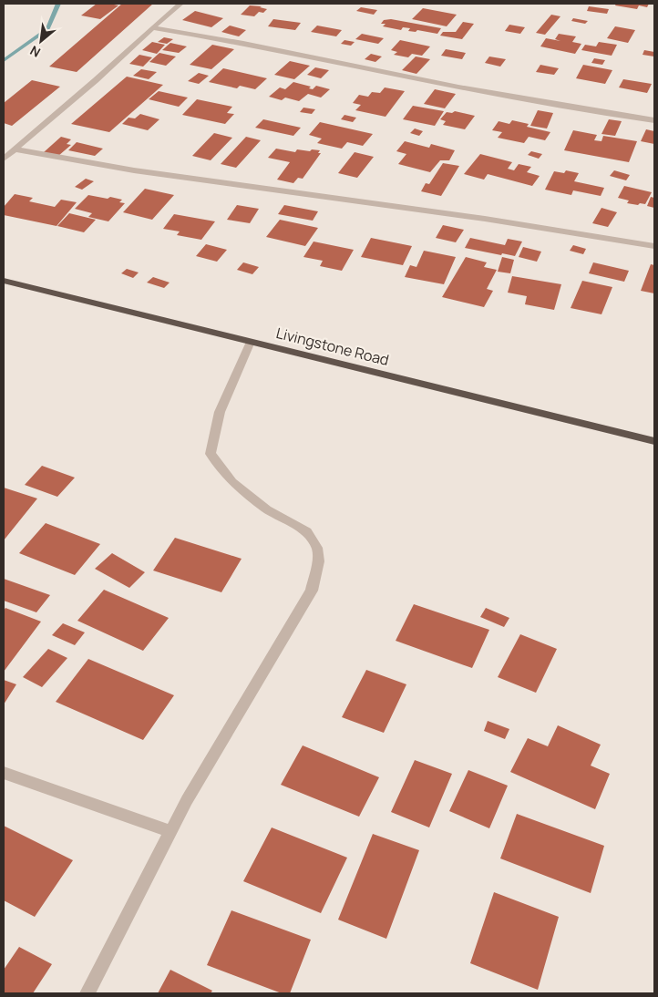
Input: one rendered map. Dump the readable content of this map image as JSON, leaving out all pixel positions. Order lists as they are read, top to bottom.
{
  "streets": {
    "highway": ["Livingstone Road"]
  },
  "north": "bottom left"
}
